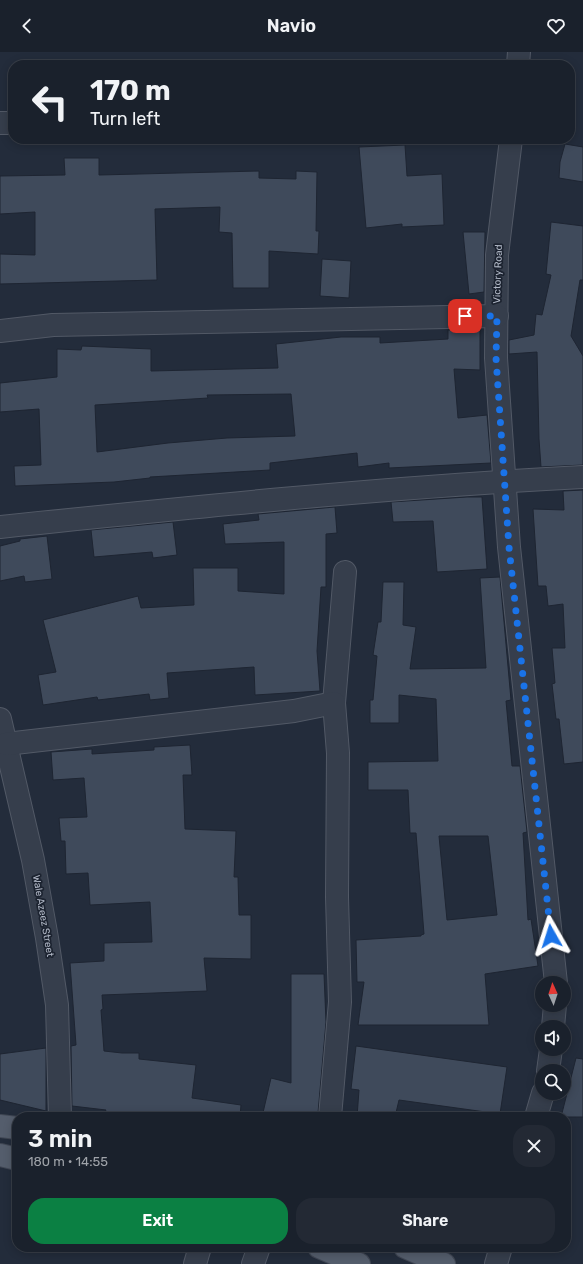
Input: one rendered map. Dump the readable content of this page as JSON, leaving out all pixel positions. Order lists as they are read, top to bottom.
{
  "streets": {
    "street": ["Victory Road", "Wale Azeez Street"]
  },
  "north": "top",
  "page": {
    "header": "Navio",
    "turn": ["170 m", "Turn left"],
    "heading": ["3 min", "180 m · 14:55"],
    "buttons": ["Exit", "Share"]
  }
}
